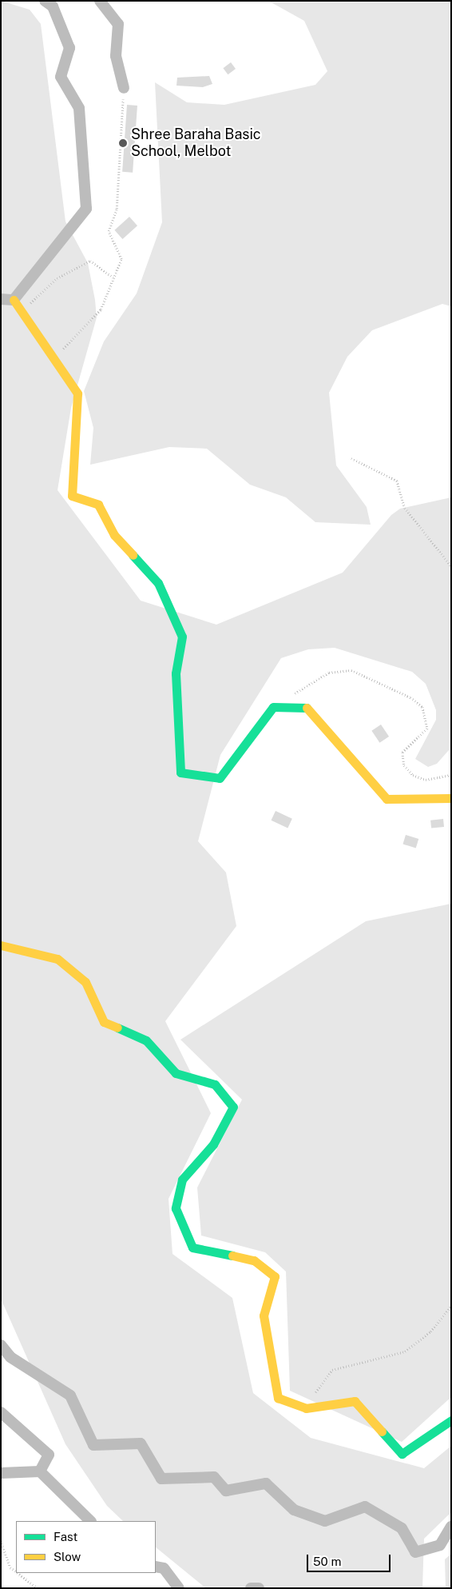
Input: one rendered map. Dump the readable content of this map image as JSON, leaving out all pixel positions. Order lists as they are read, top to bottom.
{
  "places": ["Shree Baraha Basic School, Melbot"],
  "legend": ["Fast", "Slow"],
  "scale_bar": "50 m"
}
